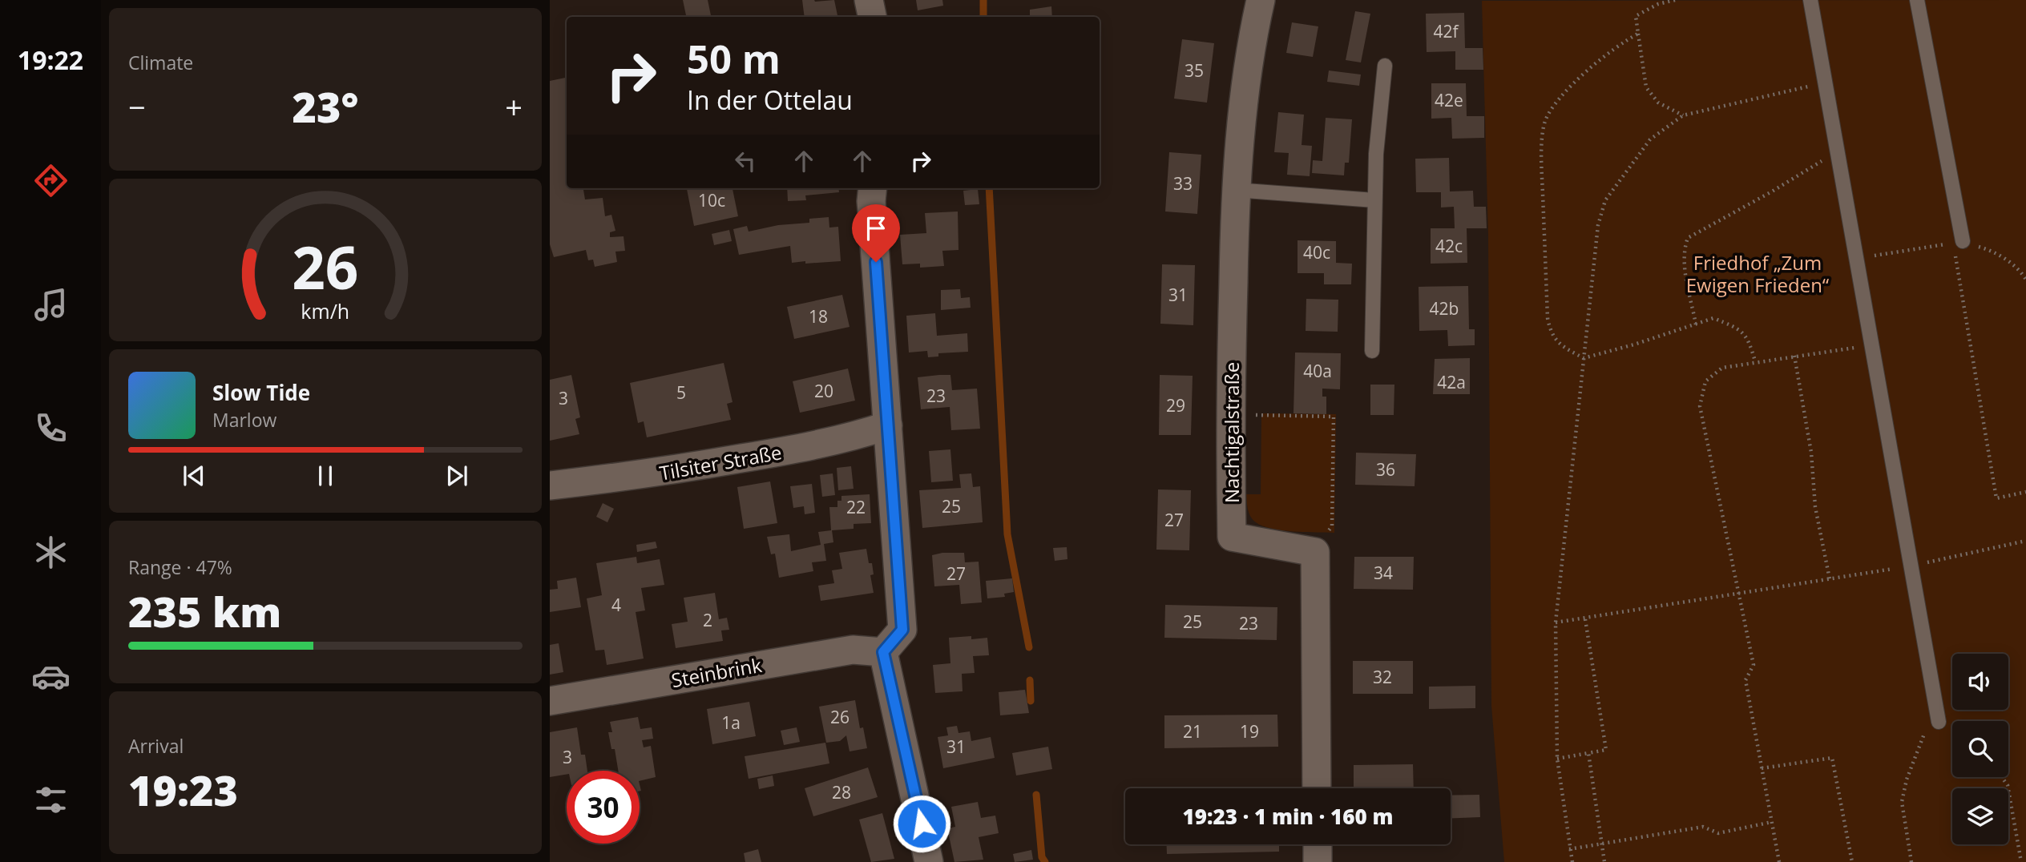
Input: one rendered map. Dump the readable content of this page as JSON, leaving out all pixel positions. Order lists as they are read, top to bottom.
{
  "streets": {
    "street": ["Nachtigalstraße", "Tilsiter Straße", "Steinbrink"]
  },
  "parks": ["Friedhof „Zum Ewigen Frieden“"],
  "house_numbers": [
    "42f",
    "35",
    "42e",
    "33",
    "10c",
    "42c",
    "40c",
    "31",
    "42b",
    "18",
    "40a",
    "42a",
    "20",
    "5",
    "23",
    "3",
    "29",
    "36",
    "25",
    "22",
    "27",
    "34",
    "27",
    "4",
    "2",
    "25",
    "23",
    "32",
    "26",
    "1a",
    "21",
    "19",
    "31",
    "3",
    "28"
  ],
  "page": {
    "tabs": "19:22",
    "tile": [
      "Climate",
      ["Range · 47%", "235 km"],
      ["Arrival", "19:23"]
    ],
    "turn": ["50 m", "In der Ottelau"],
    "heat": ["−", "23°", "+"],
    "song": ["Slow Tide", "Marlow"],
    "limit": "30",
    "trip": "19:23 · 1 min · 160 m",
    "gauge": ["26", "km/h"]
  }
}
